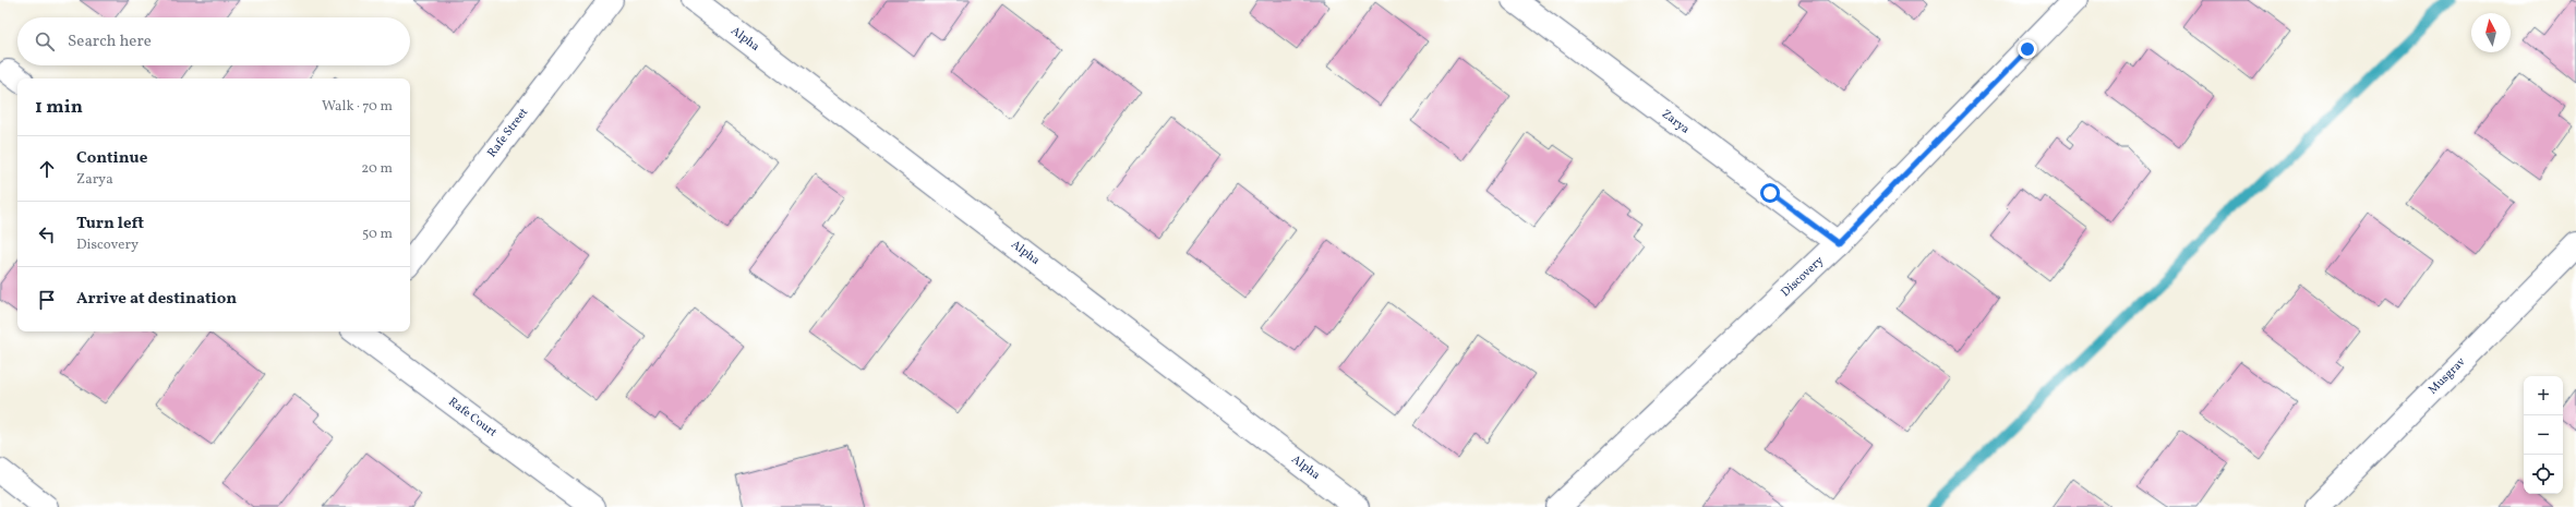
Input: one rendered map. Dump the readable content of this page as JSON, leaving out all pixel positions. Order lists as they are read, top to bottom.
{
  "streets": {
    "street": [
      "Alpha",
      "Zarya",
      "Rafe Street",
      "Discovery",
      "Musgrav",
      "Rafe Court"
    ]
  },
  "crossings": [
    ["Zarya", "Discovery"]
  ],
  "north": "top",
  "page": {
    "search": "Search here",
    "heading": ["1 min", "Walk · 70 m"],
    "list": [
      ["Continue", "Zarya", "20 m"],
      ["Turn left", "Discovery", "50 m"],
      "Arrive at destination"
    ],
    "map_buttons": ["+", "−"]
  }
}
